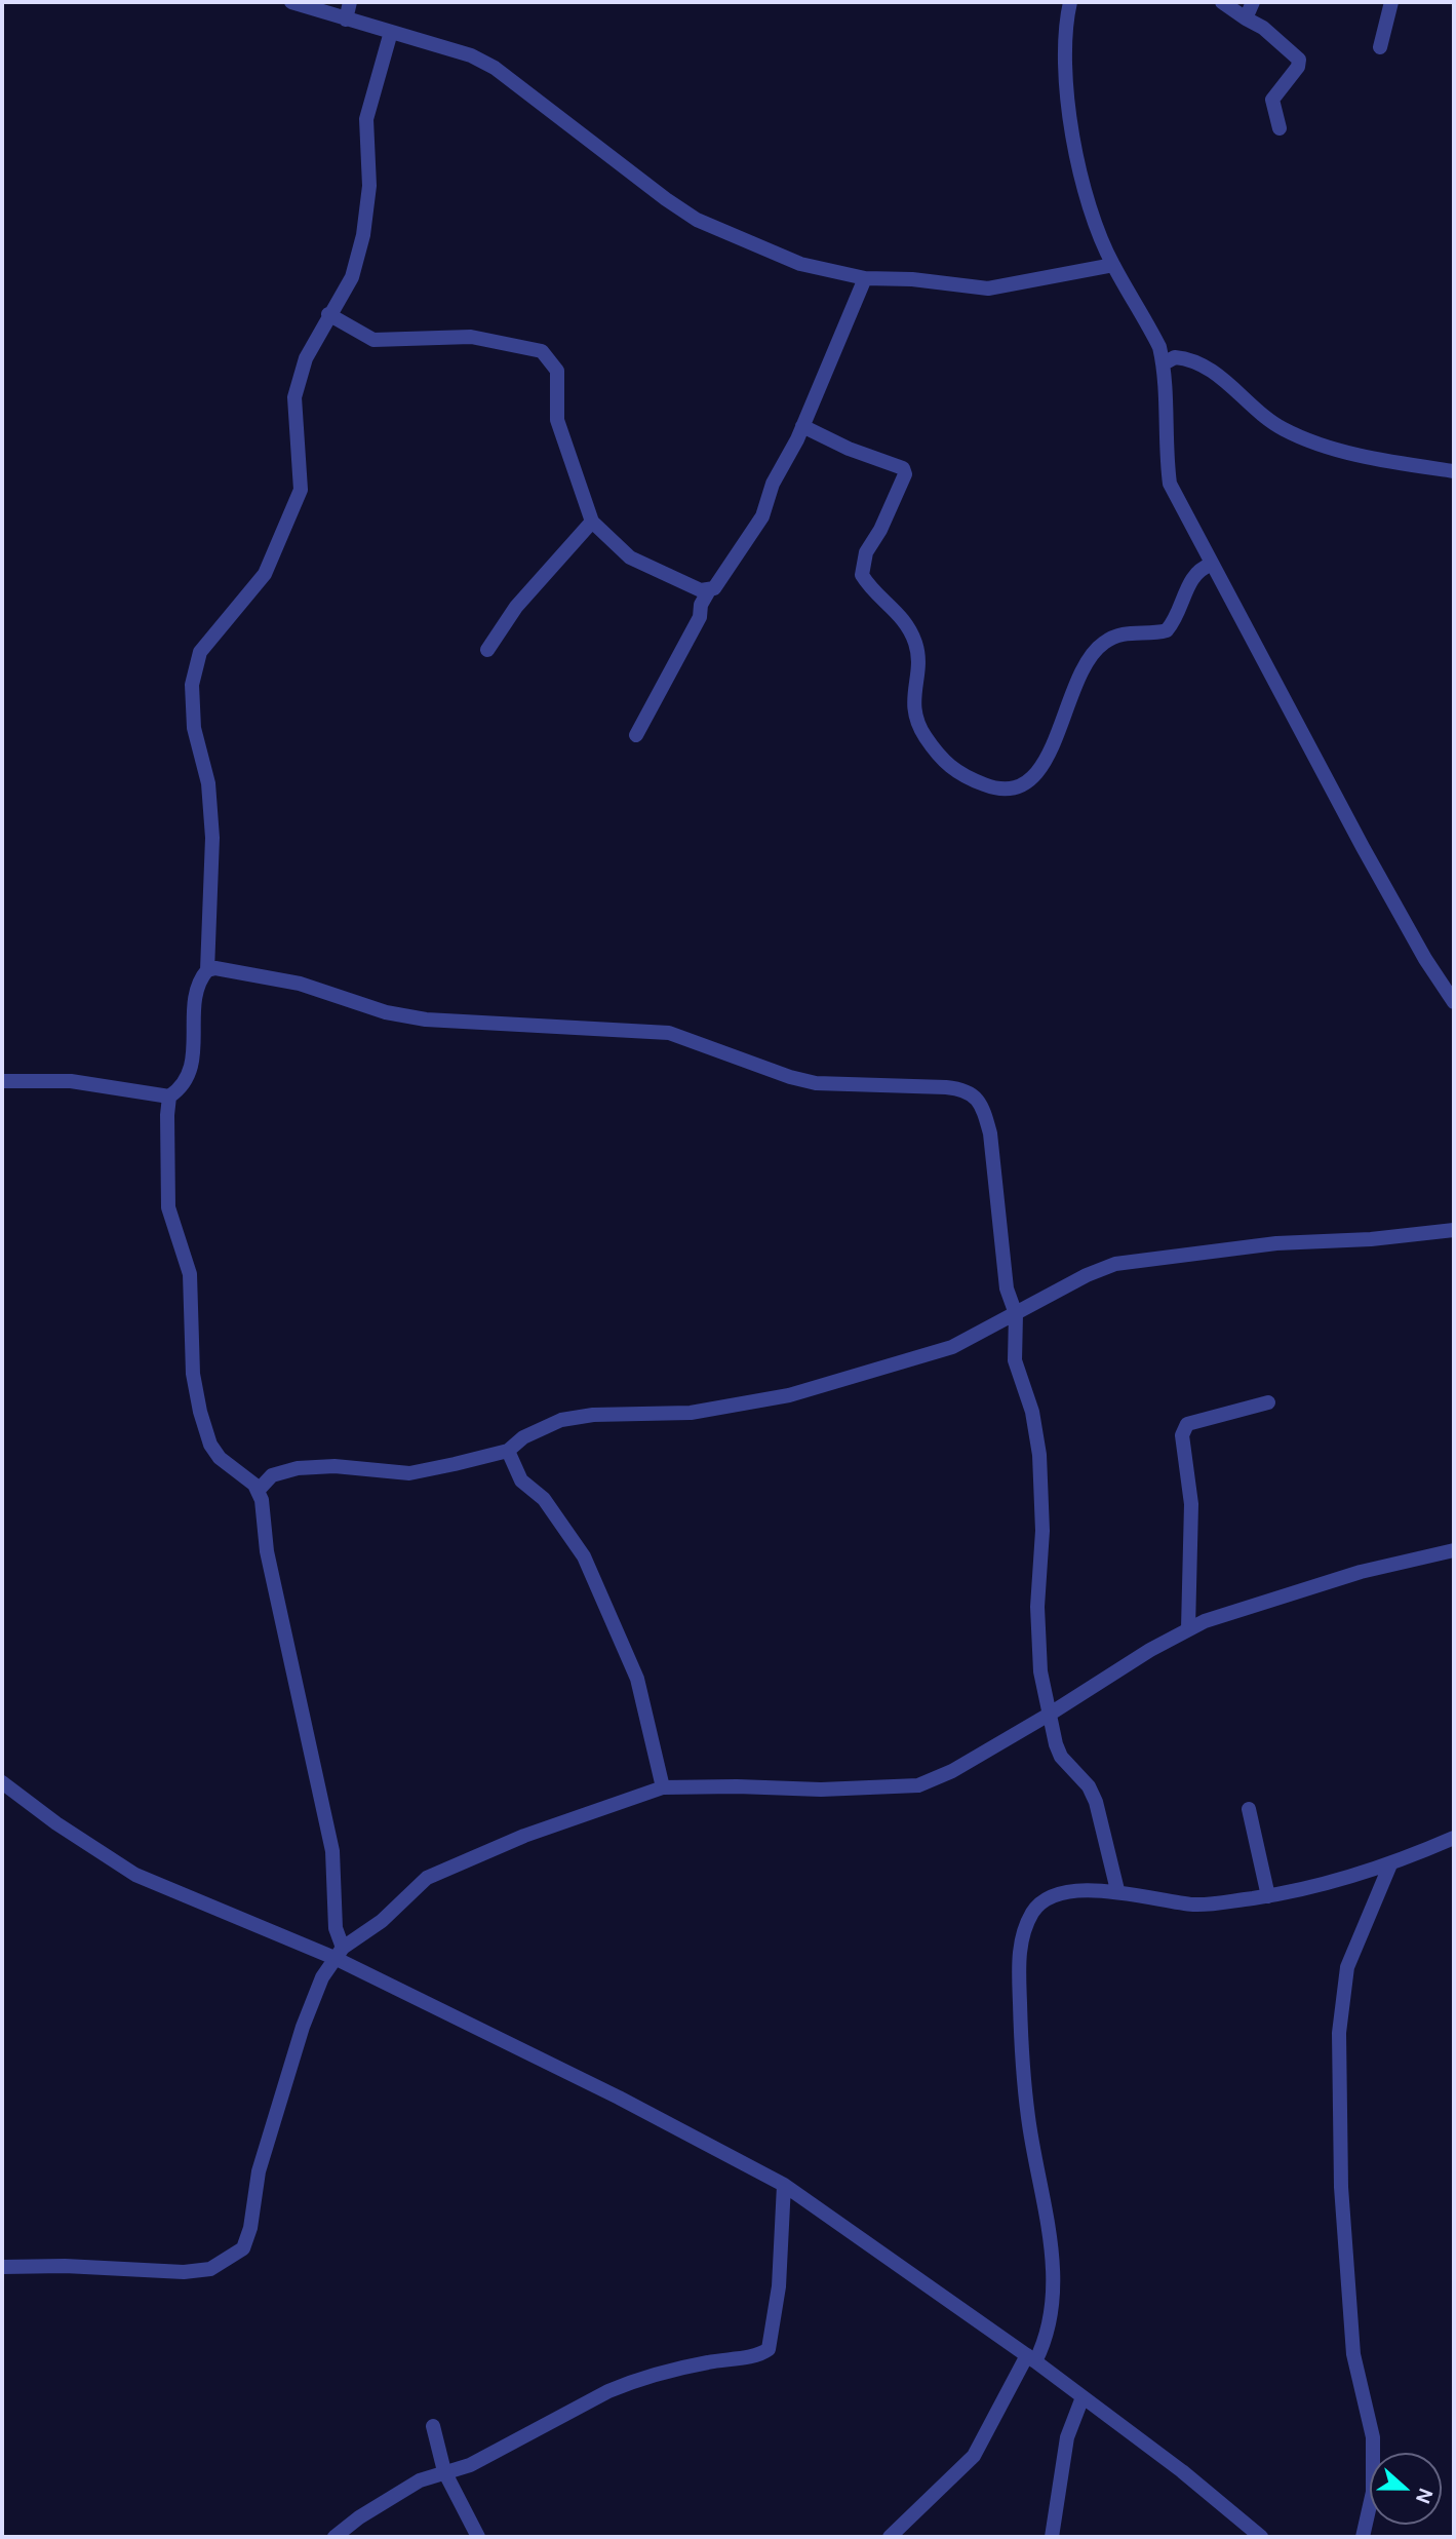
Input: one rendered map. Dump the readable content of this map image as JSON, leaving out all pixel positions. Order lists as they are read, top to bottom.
{
  "north": "right"
}
